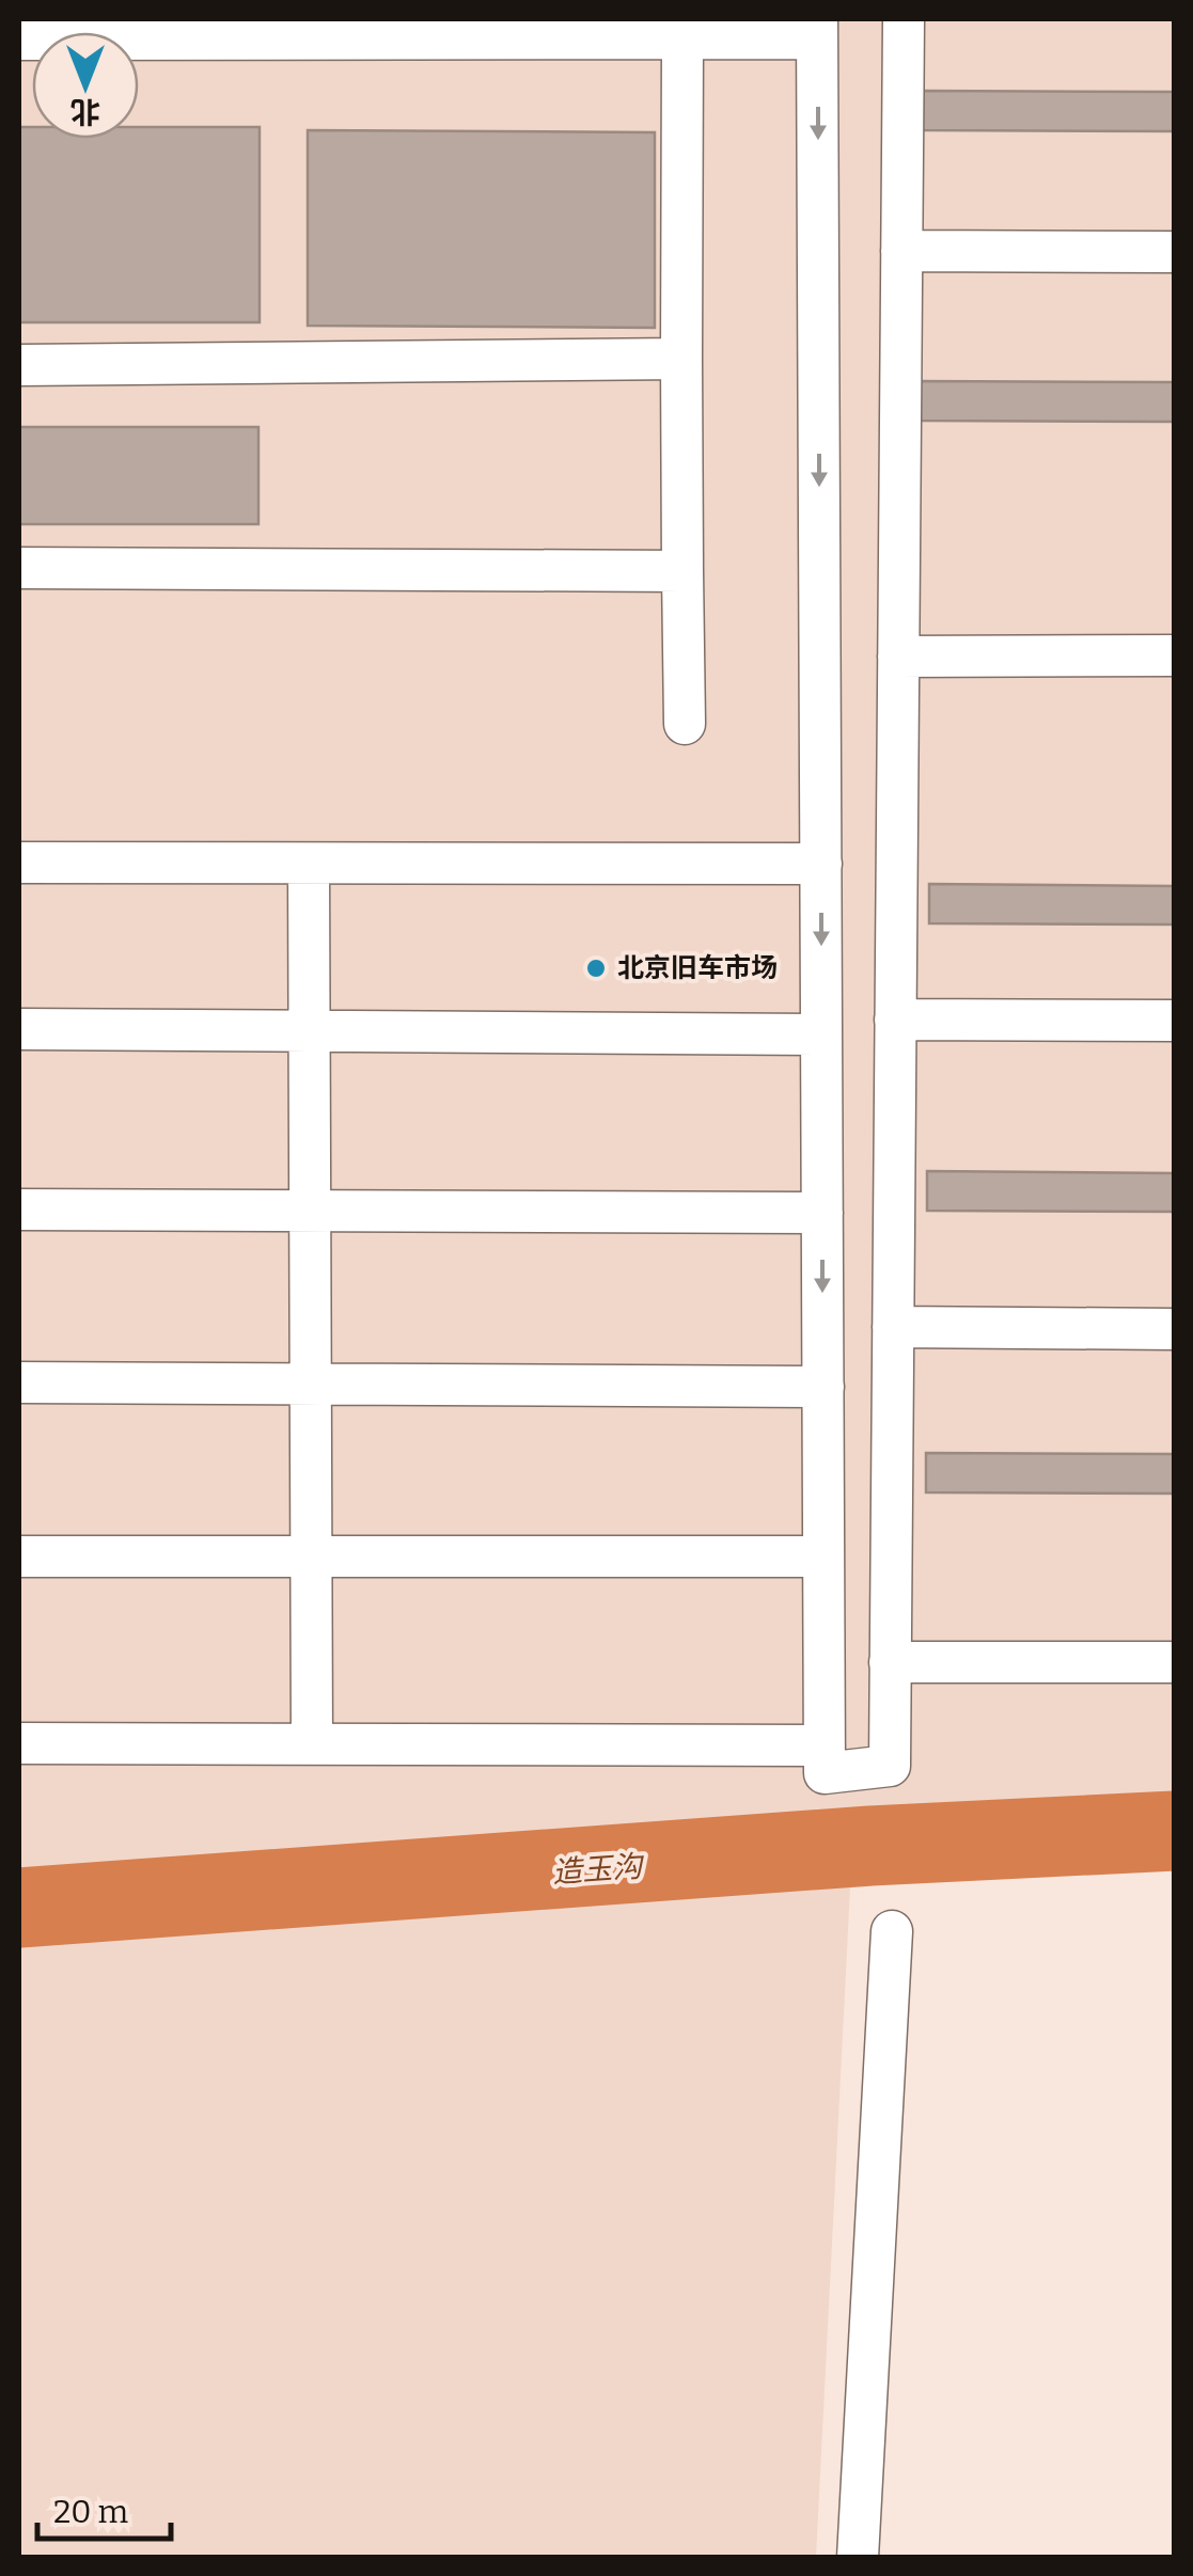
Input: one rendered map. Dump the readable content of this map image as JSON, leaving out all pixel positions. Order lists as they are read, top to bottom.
{
  "water": ["造玉沟"],
  "places": ["北京旧车市场"],
  "scale_bar": "20 m",
  "north": "bottom"
}
